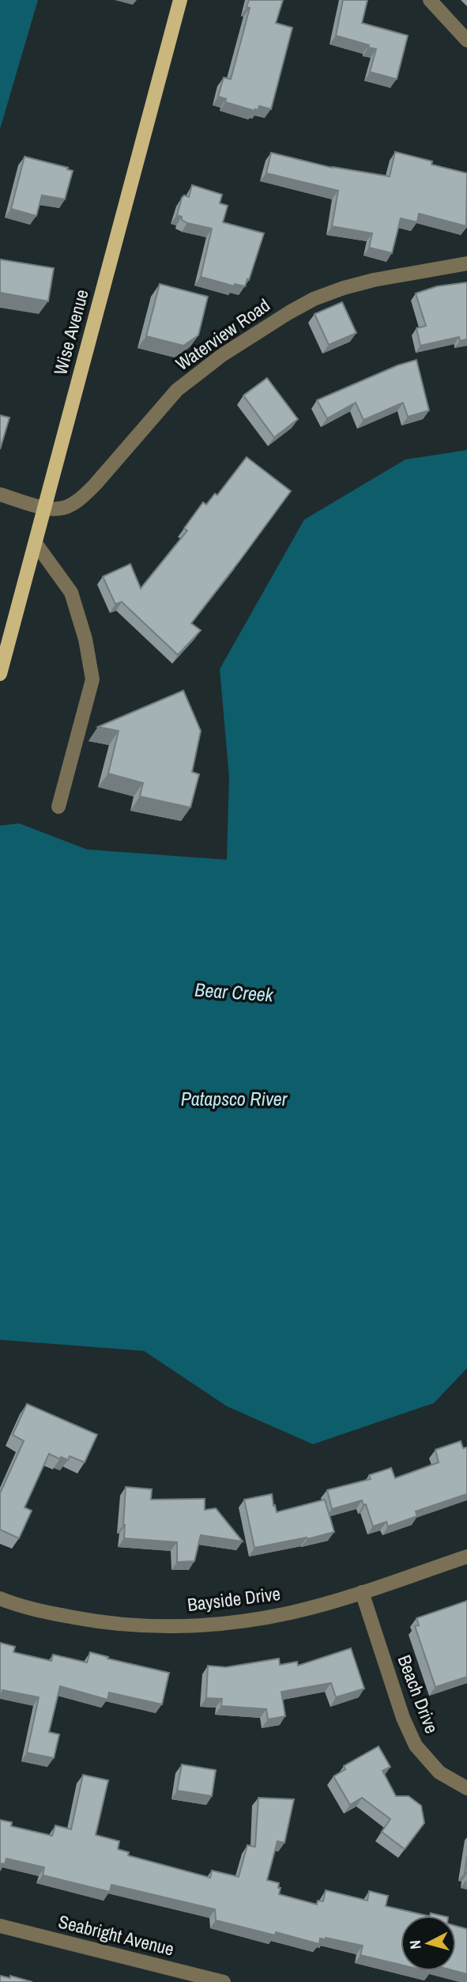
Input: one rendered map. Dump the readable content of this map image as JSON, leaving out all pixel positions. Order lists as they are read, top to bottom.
{
  "streets": {
    "main road": ["Wise Avenue"],
    "street": [
      "Waterview Road",
      "Bayside Drive",
      "Beach Drive",
      "Seabright Avenue"
    ]
  },
  "crossings": [
    ["Wise Avenue", "Waterview Road"],
    ["Bayside Drive", "Beach Drive"]
  ],
  "water": ["Bear Creek", "Patapsco River"],
  "north": "left"
}
